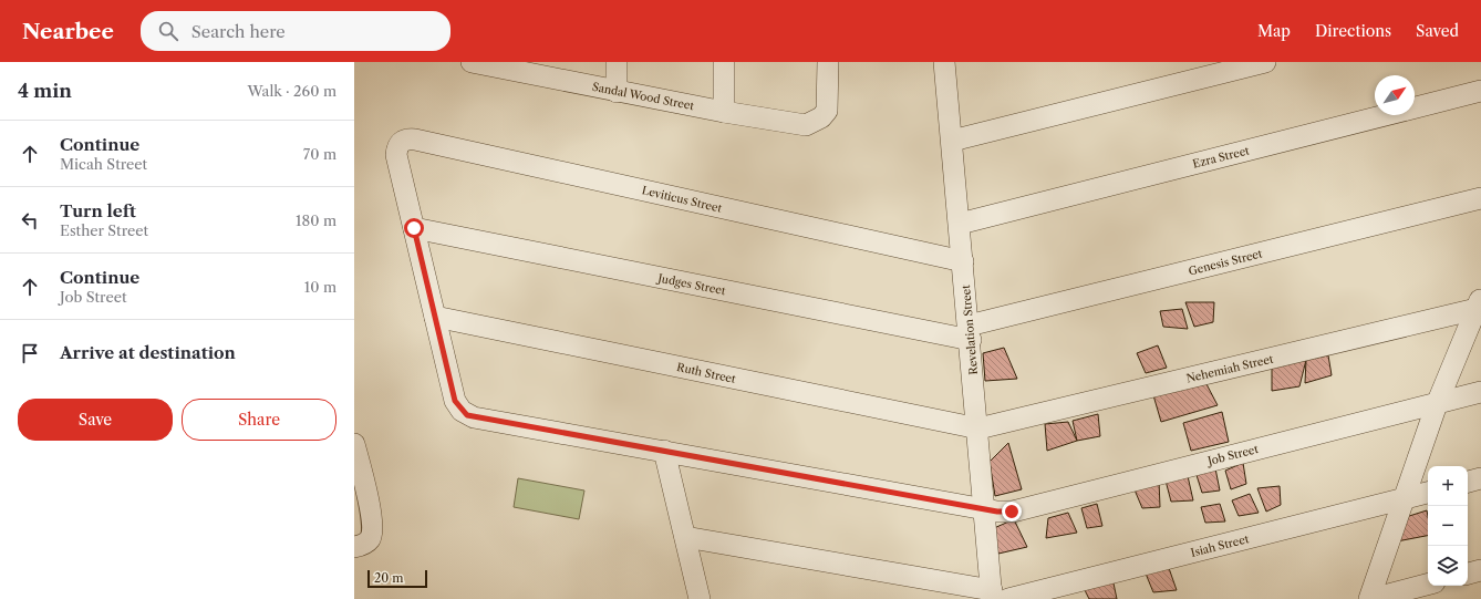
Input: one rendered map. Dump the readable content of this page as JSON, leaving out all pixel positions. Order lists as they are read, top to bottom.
{
  "streets": {
    "street": [
      "Sandal Wood Street",
      "Ezra Street",
      "Leviticus Street",
      "Genesis Street",
      "Judges Street",
      "Revelation Street",
      "Nehemiah Street",
      "Ruth Street",
      "Job Street",
      "Isiah Street"
    ]
  },
  "crossings": [
    ["Ezra Street", "Revelation Street"],
    ["Leviticus Street", "Judges Street"],
    ["Leviticus Street", "Revelation Street"],
    ["Genesis Street", "Judges Street"],
    ["Genesis Street", "Revelation Street"],
    ["Judges Street", "Revelation Street"],
    ["Revelation Street", "Nehemiah Street"],
    ["Revelation Street", "Ruth Street"],
    ["Revelation Street", "Job Street"],
    ["Revelation Street", "Isiah Street"],
    ["Nehemiah Street", "Ruth Street"],
    ["Ruth Street", "Job Street"]
  ],
  "scale_bar": "20 m",
  "north": "top right",
  "page": {
    "header": "Nearbee",
    "search": "Search here",
    "nav": ["Map", "Directions", "Saved"],
    "heading": ["4 min", "Walk · 260 m"],
    "list": [
      ["Continue", "Micah Street", "70 m"],
      ["Turn left", "Esther Street", "180 m"],
      ["Continue", "Job Street", "10 m"],
      "Arrive at destination"
    ],
    "buttons": ["Save", "Share"],
    "map_buttons": ["+", "−"],
    "scale": "20 m"
  }
}
